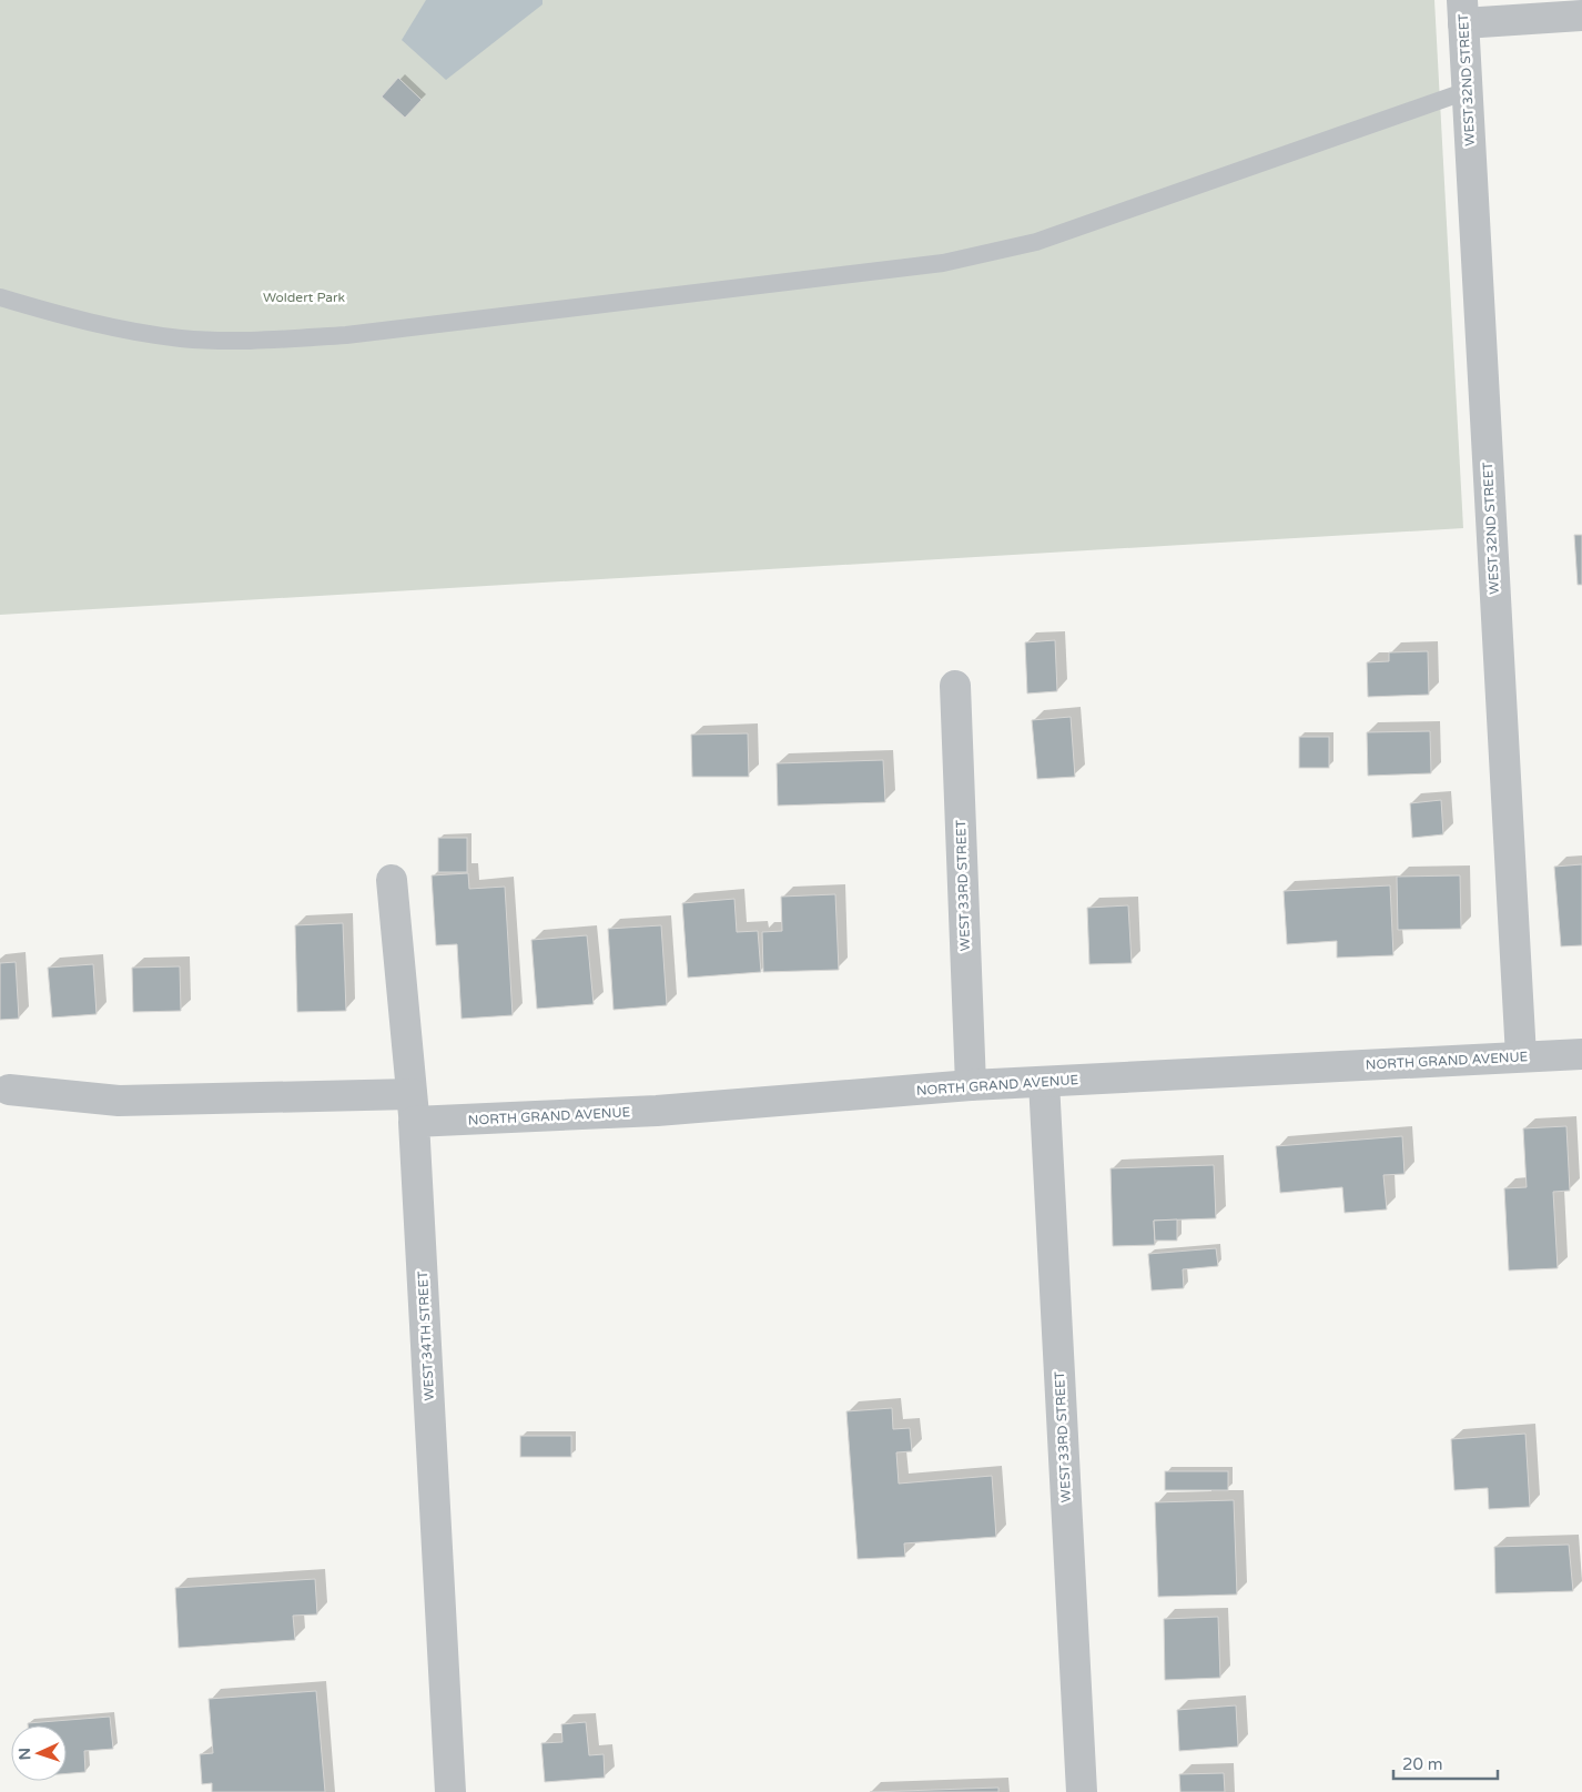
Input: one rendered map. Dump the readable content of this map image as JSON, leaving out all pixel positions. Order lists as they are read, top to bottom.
{
  "streets": {
    "street": [
      "WEST 32ND STREET",
      "WEST 33RD STREET",
      "NORTH GRAND AVENUE",
      "WEST 34TH STREET"
    ]
  },
  "crossings": [
    ["WEST 32ND STREET", "NORTH GRAND AVENUE"],
    ["WEST 33RD STREET", "NORTH GRAND AVENUE"],
    ["NORTH GRAND AVENUE", "WEST 34TH STREET"]
  ],
  "parks": ["Woldert Park"],
  "scale_bar": "20 m",
  "north": "left"
}
